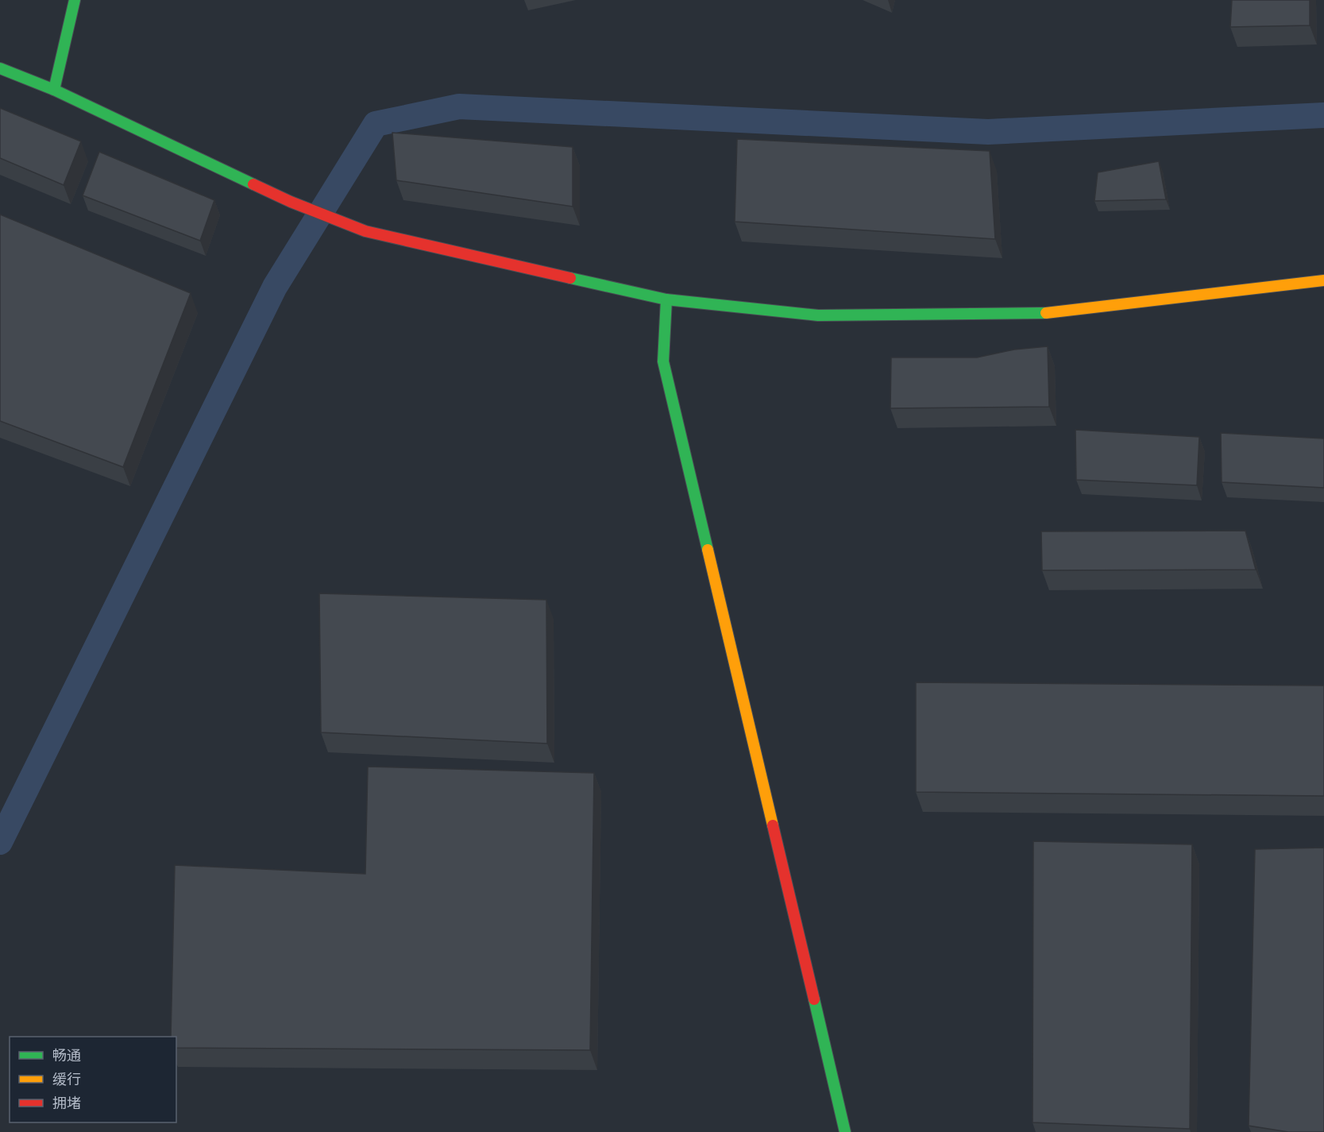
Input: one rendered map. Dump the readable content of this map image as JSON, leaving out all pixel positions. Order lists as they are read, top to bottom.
{
  "legend": ["畅通", "缓行", "拥堵"]
}
